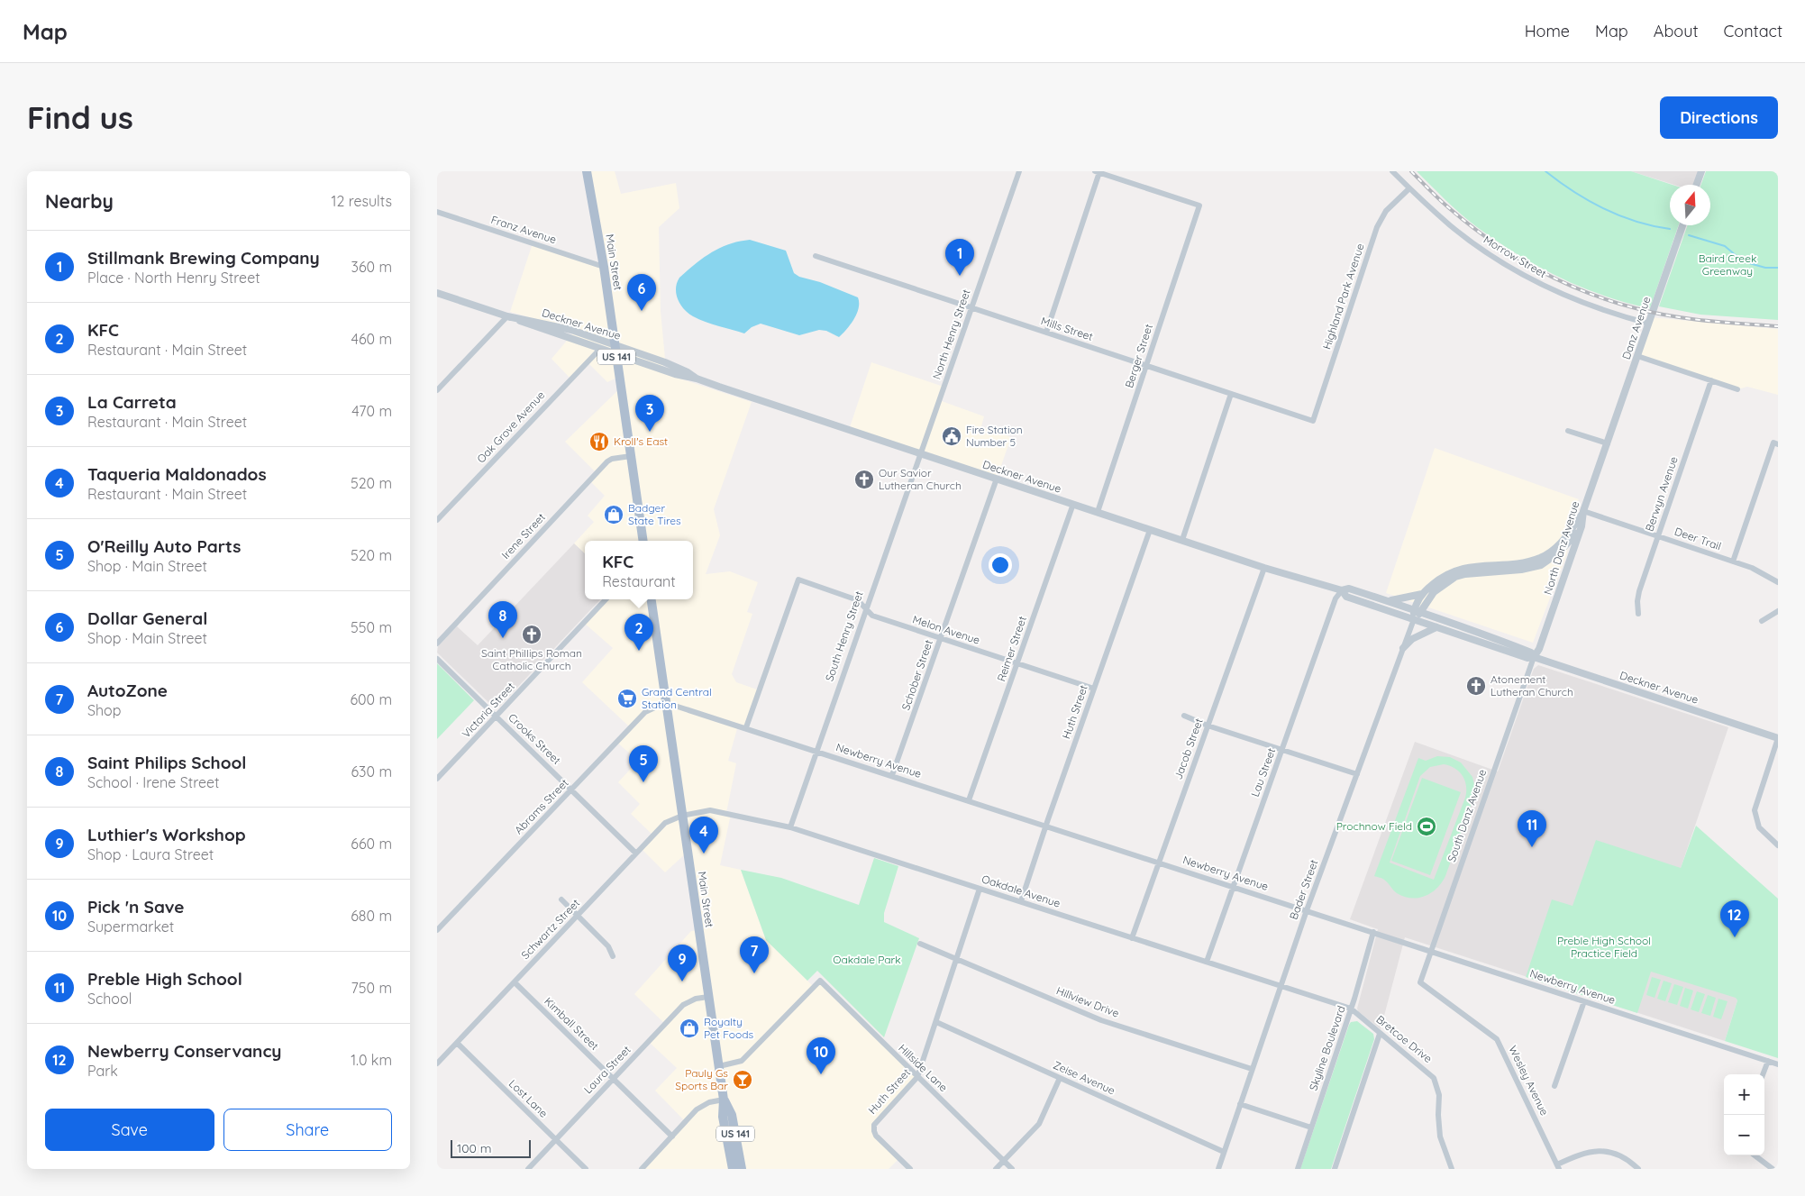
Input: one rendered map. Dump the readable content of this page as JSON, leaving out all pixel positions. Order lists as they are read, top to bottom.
{
  "streets": {
    "main road": ["Main Street", "US 141"],
    "street": [
      "Franz Avenue",
      "Morrow Street",
      "Highland Park Avenue",
      "Deckner Avenue",
      "Danz Avenue",
      "Mills Street",
      "North Henry Street",
      "Berger Street",
      "Oak Grove Avenue",
      "Berwyn Avenue",
      "Irene Street",
      "Deer Trail",
      "North Danz Avenue",
      "Melon Avenue",
      "South Henry Street",
      "Reimer Street",
      "Schober Street",
      "Victoria Street",
      "Huth Street",
      "Crooks Street",
      "Jacob Street",
      "Newberry Avenue",
      "Lau Street",
      "Abrams Street",
      "South Danz Avenue",
      "Bader Street",
      "Oakdale Avenue",
      "Schwartz Street",
      "Hillview Drive",
      "Kimball Street",
      "Bretcoe Drive",
      "Skyline Boulevard",
      "Hillside Lane",
      "Laura Street",
      "Zeise Avenue",
      "Wesley Avenue",
      "Lost Lane"
    ]
  },
  "crossings": [
    ["Franz Avenue", "Main Street"],
    ["Morrow Street", "Highland Park Avenue"],
    ["Morrow Street", "Danz Avenue"],
    ["Main Street", "Deckner Avenue"],
    ["Main Street", "Irene Street"],
    ["Main Street", "Newberry Avenue"],
    ["Main Street", "Abrams Street"],
    ["Main Street", "Oakdale Avenue"],
    ["Main Street", "Schwartz Street"],
    ["Main Street", "Hillside Lane"],
    ["Main Street", "Laura Street"],
    ["Highland Park Avenue", "Mills Street"],
    ["Deckner Avenue", "North Henry Street"],
    ["Deckner Avenue", "Berger Street"],
    ["Deckner Avenue", "Oak Grove Avenue"],
    ["Deckner Avenue", "North Danz Avenue"],
    ["Deckner Avenue", "South Henry Street"],
    ["Deckner Avenue", "Reimer Street"],
    ["Deckner Avenue", "Schober Street"],
    ["Deckner Avenue", "Huth Street"],
    ["Deckner Avenue", "Jacob Street"],
    ["Deckner Avenue", "Lau Street"],
    ["Deckner Avenue", "South Danz Avenue"],
    ["Deckner Avenue", "Bader Street"],
    ["Danz Avenue", "North Danz Avenue"],
    ["Mills Street", "North Henry Street"],
    ["Mills Street", "Berger Street"],
    ["North Henry Street", "South Henry Street"],
    ["Berwyn Avenue", "Deer Trail"],
    ["Deer Trail", "North Danz Avenue"],
    ["North Danz Avenue", "South Danz Avenue"],
    ["Melon Avenue", "South Henry Street"],
    ["Melon Avenue", "Reimer Street"],
    ["Melon Avenue", "Schober Street"],
    ["Melon Avenue", "Huth Street"],
    ["Melon Avenue", "Newberry Avenue"],
    ["South Henry Street", "Newberry Avenue"],
    ["South Henry Street", "Oakdale Avenue"],
    ["Reimer Street", "Newberry Avenue"],
    ["Schober Street", "Newberry Avenue"],
    ["Victoria Street", "Crooks Street"],
    ["Huth Street", "Newberry Avenue"],
    ["Huth Street", "Oakdale Avenue"],
    ["Huth Street", "Hillview Drive"],
    ["Huth Street", "Hillside Lane"],
    ["Huth Street", "Zeise Avenue"],
    ["Crooks Street", "Abrams Street"],
    ["Crooks Street", "Schwartz Street"],
    ["Jacob Street", "Newberry Avenue"],
    ["Jacob Street", "Oakdale Avenue"],
    ["Newberry Avenue", "Lau Street"],
    ["Newberry Avenue", "Abrams Street"],
    ["Newberry Avenue", "South Danz Avenue"],
    ["Newberry Avenue", "Bader Street"],
    ["Newberry Avenue", "Skyline Boulevard"],
    ["Lau Street", "Oakdale Avenue"],
    ["South Danz Avenue", "Wesley Avenue"],
    ["Bader Street", "Oakdale Avenue"],
    ["Bader Street", "Hillview Drive"],
    ["Bader Street", "Zeise Avenue"],
    ["Oakdale Avenue", "Schwartz Street"],
    ["Oakdale Avenue", "Bretcoe Drive"],
    ["Oakdale Avenue", "Skyline Boulevard"],
    ["Schwartz Street", "Kimball Street"],
    ["Schwartz Street", "Lost Lane"],
    ["Kimball Street", "Laura Street"],
    ["Bretcoe Drive", "Skyline Boulevard"],
    ["Laura Street", "Lost Lane"]
  ],
  "parks": ["Baird Creek Greenway", "Preble High School Practice Field", "Oakdale Park"],
  "places": {
    "public building": ["Fire Station Number 5"],
    "restaurant": ["Kroll's East"],
    "church": ["Our Savior Lutheran Church", "Saint Phillips Roman Catholic Church", "Atonement Lutheran Church"],
    "shop": ["Badger State Tires", "Royalty Pet Foods"],
    "supermarket": ["Grand Central Station"],
    "sports": ["Prochnow Field"],
    "bar": ["Pauly Gs Sports Bar"]
  },
  "scale_bar": "100 m",
  "north": "top",
  "page": {
    "header": "Map",
    "nav": [
      "Home",
      "Map",
      "About",
      "Contact"
    ],
    "buttons": [
      "Directions",
      ["Save", "Share"]
    ],
    "title": "Find us",
    "heading": ["Nearby", "12 results"],
    "list": [
      {
        "mark": "1",
        "name": "Stillmank Brewing Company",
        "note": "Place · North Henry Street",
        "value": "360 m"
      },
      {
        "mark": "2",
        "name": "KFC",
        "note": "Restaurant · Main Street",
        "value": "460 m"
      },
      {
        "mark": "3",
        "name": "La Carreta",
        "note": "Restaurant · Main Street",
        "value": "470 m"
      },
      {
        "mark": "4",
        "name": "Taqueria Maldonados",
        "note": "Restaurant · Main Street",
        "value": "520 m"
      },
      {
        "mark": "5",
        "name": "O'Reilly Auto Parts",
        "note": "Shop · Main Street",
        "value": "520 m"
      },
      {
        "mark": "6",
        "name": "Dollar General",
        "note": "Shop · Main Street",
        "value": "550 m"
      },
      {
        "mark": "7",
        "name": "AutoZone",
        "note": "Shop",
        "value": "600 m"
      },
      {
        "mark": "8",
        "name": "Saint Philips School",
        "note": "School · Irene Street",
        "value": "630 m"
      },
      {
        "mark": "9",
        "name": "Luthier's Workshop",
        "note": "Shop · Laura Street",
        "value": "660 m"
      },
      {
        "mark": "10",
        "name": "Pick 'n Save",
        "note": "Supermarket",
        "value": "680 m"
      },
      {
        "mark": "11",
        "name": "Preble High School",
        "note": "School",
        "value": "750 m"
      },
      {
        "mark": "12",
        "name": "Newberry Conservancy",
        "note": "Park",
        "value": "1.0 km"
      }
    ],
    "pins": [
      "1",
      "6",
      "3",
      "8",
      "2",
      "5",
      "11",
      "4",
      "12",
      "7",
      "9",
      "10"
    ],
    "popup": ["KFC", "Restaurant"],
    "map_buttons": ["+", "−"],
    "scale": "100 m"
  }
}
